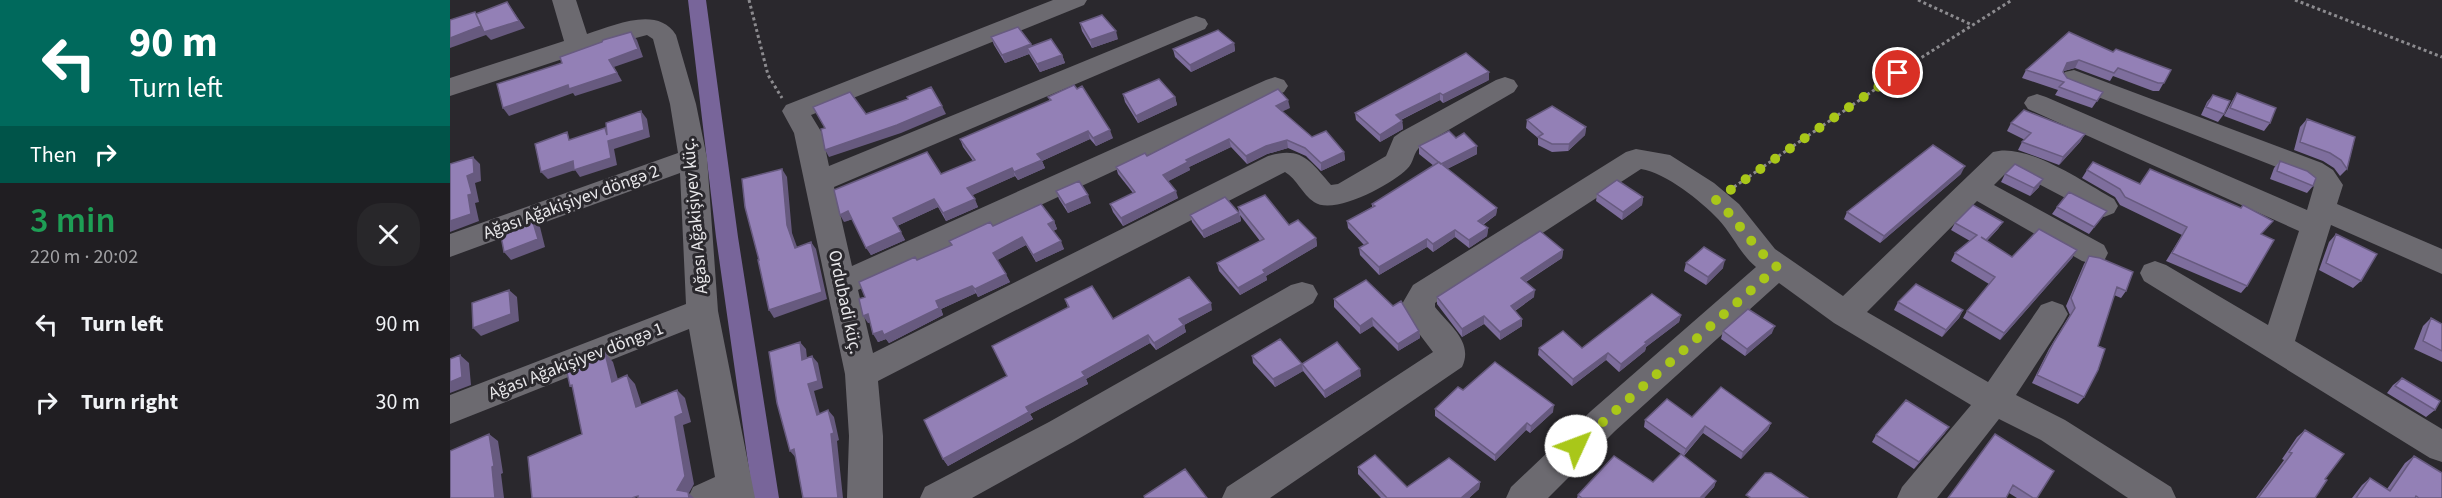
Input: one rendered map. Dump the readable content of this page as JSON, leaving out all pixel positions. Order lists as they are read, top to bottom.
{
  "streets": {
    "street": [
      "Ağası Ağakişiyev döngə 2",
      "Ağası Ağakişiyev küç.",
      "Ordubadi küç.",
      "Ağası Ağakişiyev döngə 1"
    ]
  },
  "crossings": [
    ["Ağası Ağakişiyev döngə 2", "Ağası Ağakişiyev küç."],
    ["Ağası Ağakişiyev küç.", "Ağası Ağakişiyev döngə 1"]
  ],
  "page": {
    "turn": ["90 m", "Turn left"],
    "then": "Then",
    "heading": ["3 min", "220 m · 20:02"],
    "list": [
      {
        "name": "Turn left",
        "value": "90 m"
      },
      {
        "name": "Turn right",
        "value": "30 m"
      }
    ]
  }
}
